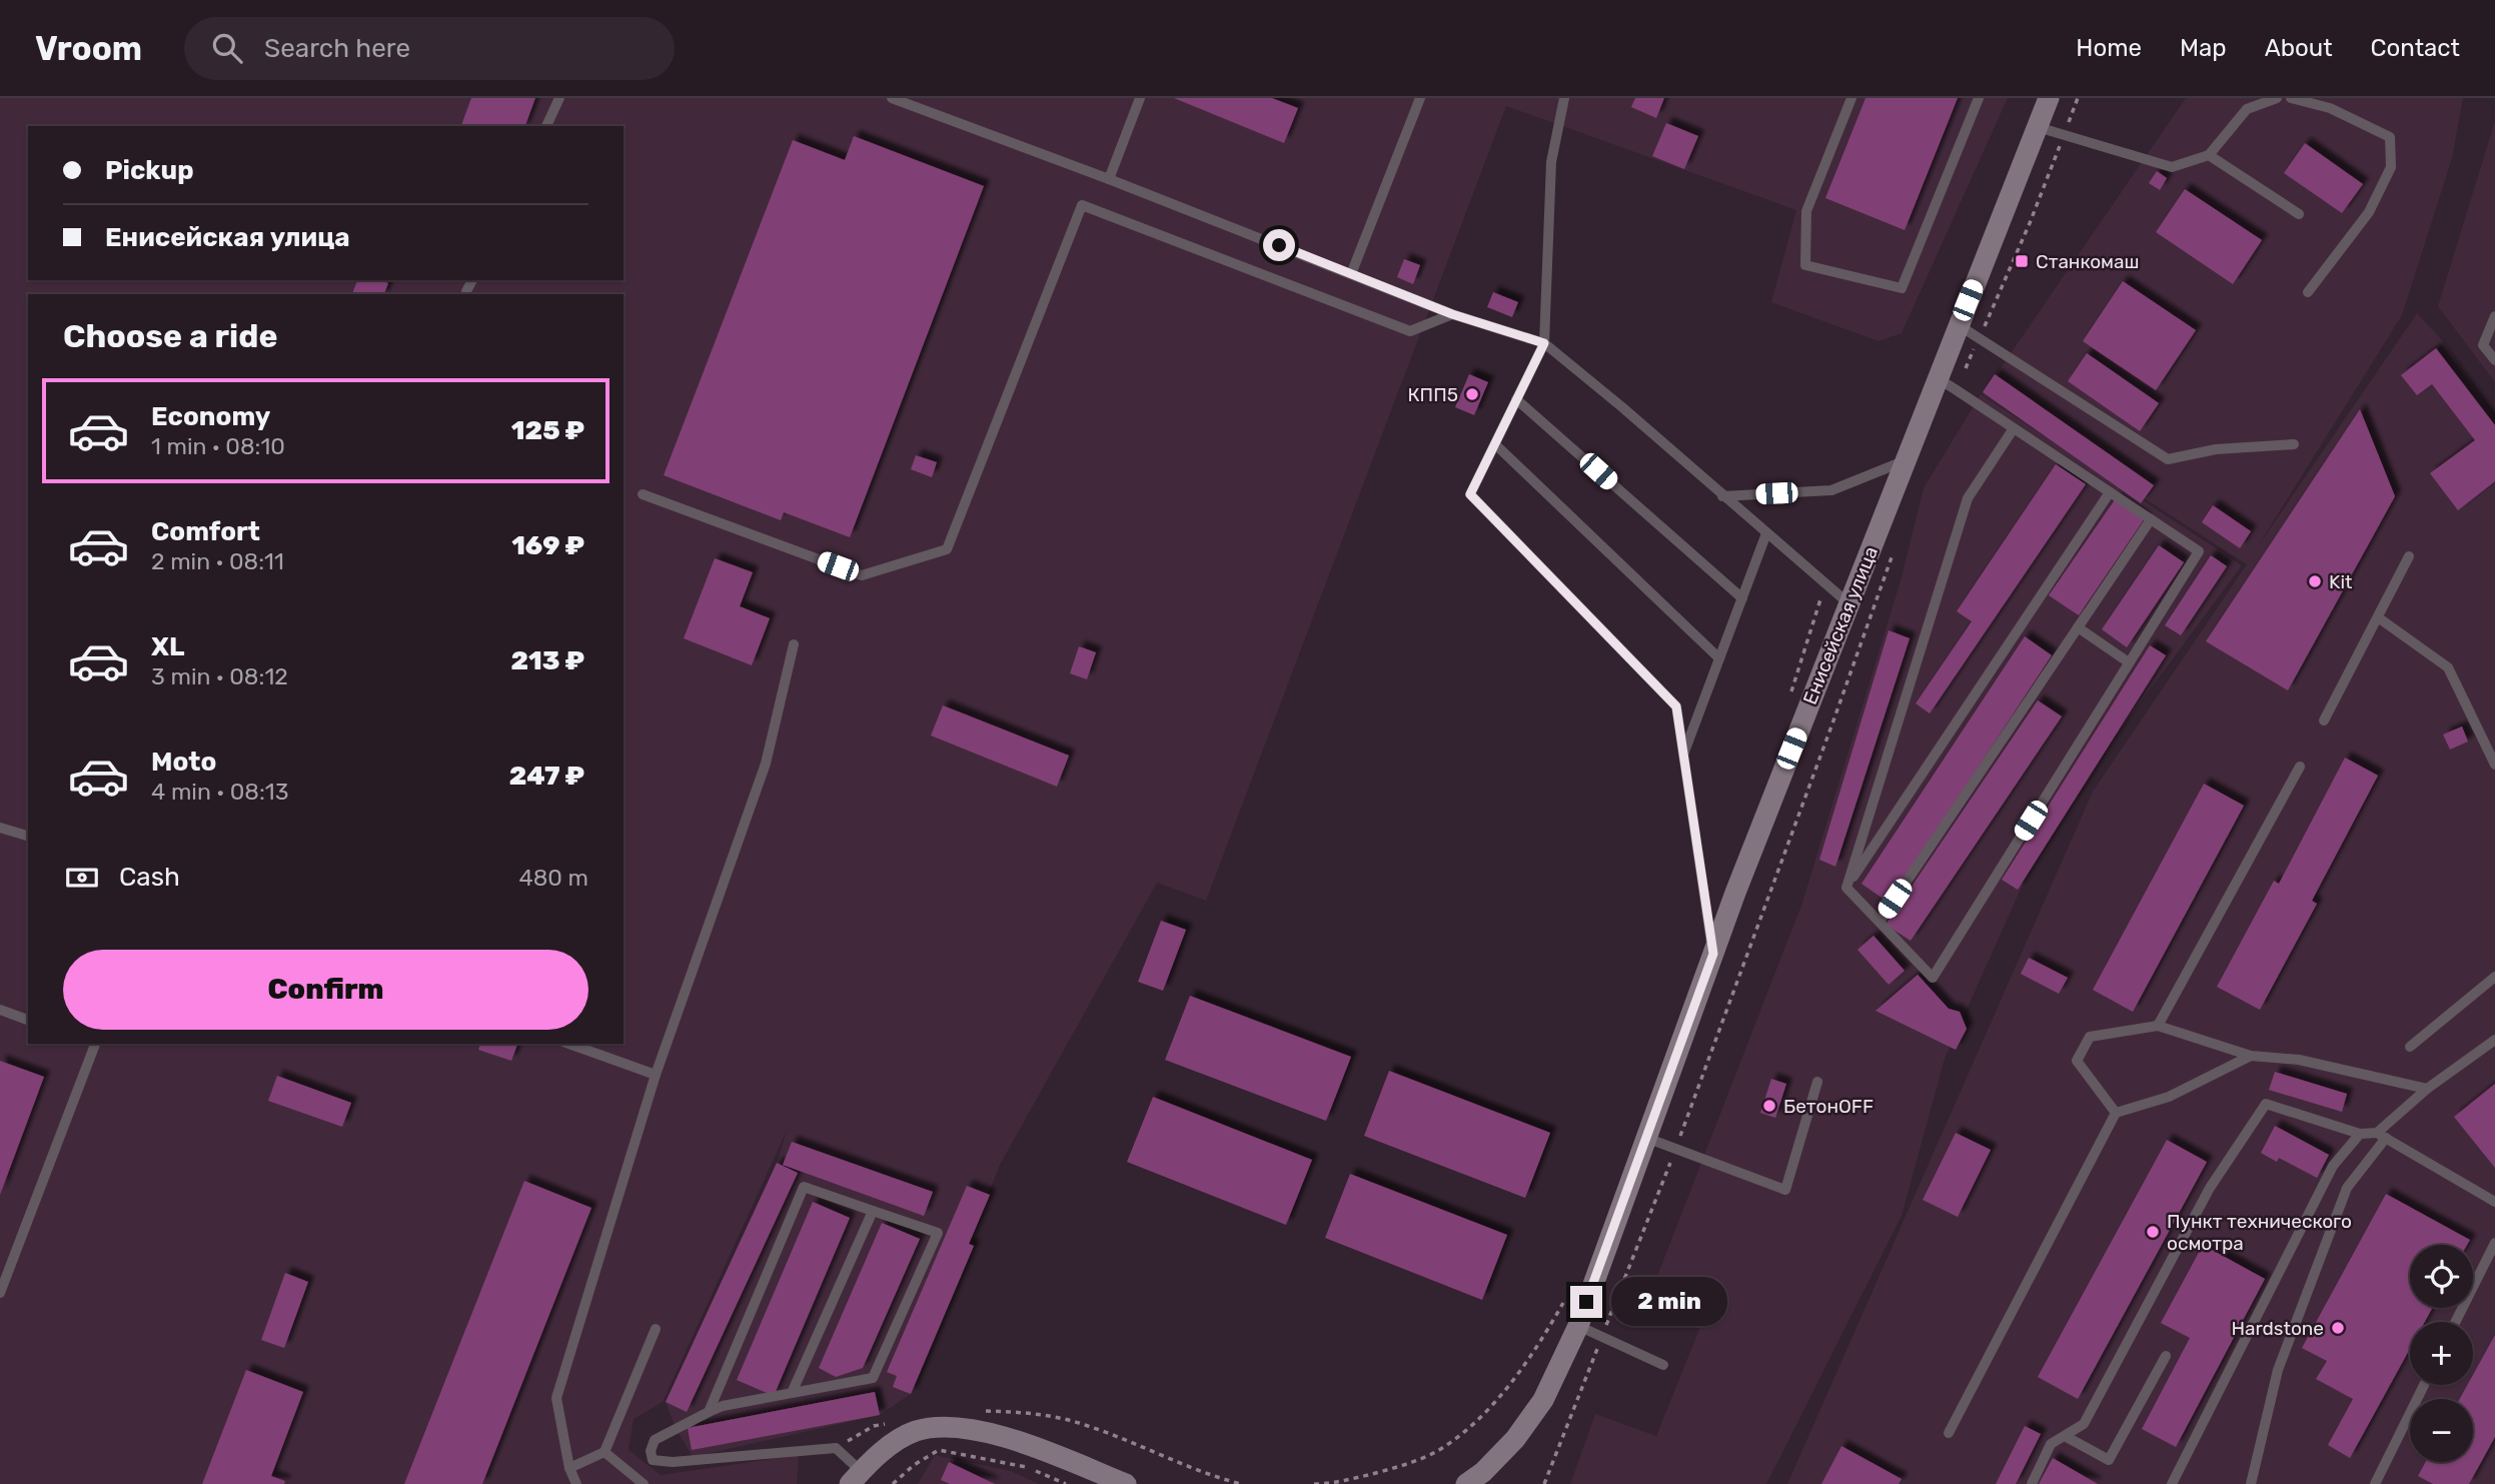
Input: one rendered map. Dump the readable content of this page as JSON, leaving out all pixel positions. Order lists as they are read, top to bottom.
{
  "streets": {
    "street": ["Енисейская улица"]
  },
  "places": {
    "transit": ["Станкомаш"],
    "other": [
      "КПП5",
      "Kit",
      "БетонOFF",
      "Пункт технического осмотра",
      "Hardstone"
    ]
  },
  "page": {
    "header": "Vroom",
    "search": "Search here",
    "nav": [
      "Home",
      "Map",
      "About",
      "Contact"
    ],
    "banner": ["Pickup", "Енисейская улица"],
    "heading": "Choose a ride",
    "list": [
      {
        "name": "Economy",
        "note": "1 min · 08:10",
        "value": "125 ₽"
      },
      {
        "name": "Comfort",
        "note": "2 min · 08:11",
        "value": "169 ₽"
      },
      {
        "name": "XL",
        "note": "3 min · 08:12",
        "value": "213 ₽"
      },
      {
        "name": "Moto",
        "note": "4 min · 08:13",
        "value": "247 ₽"
      }
    ],
    "pay": ["Cash", "480 m"],
    "buttons": "Confirm",
    "map_buttons": ["+", "−"],
    "bubble": "2 min"
  }
}
